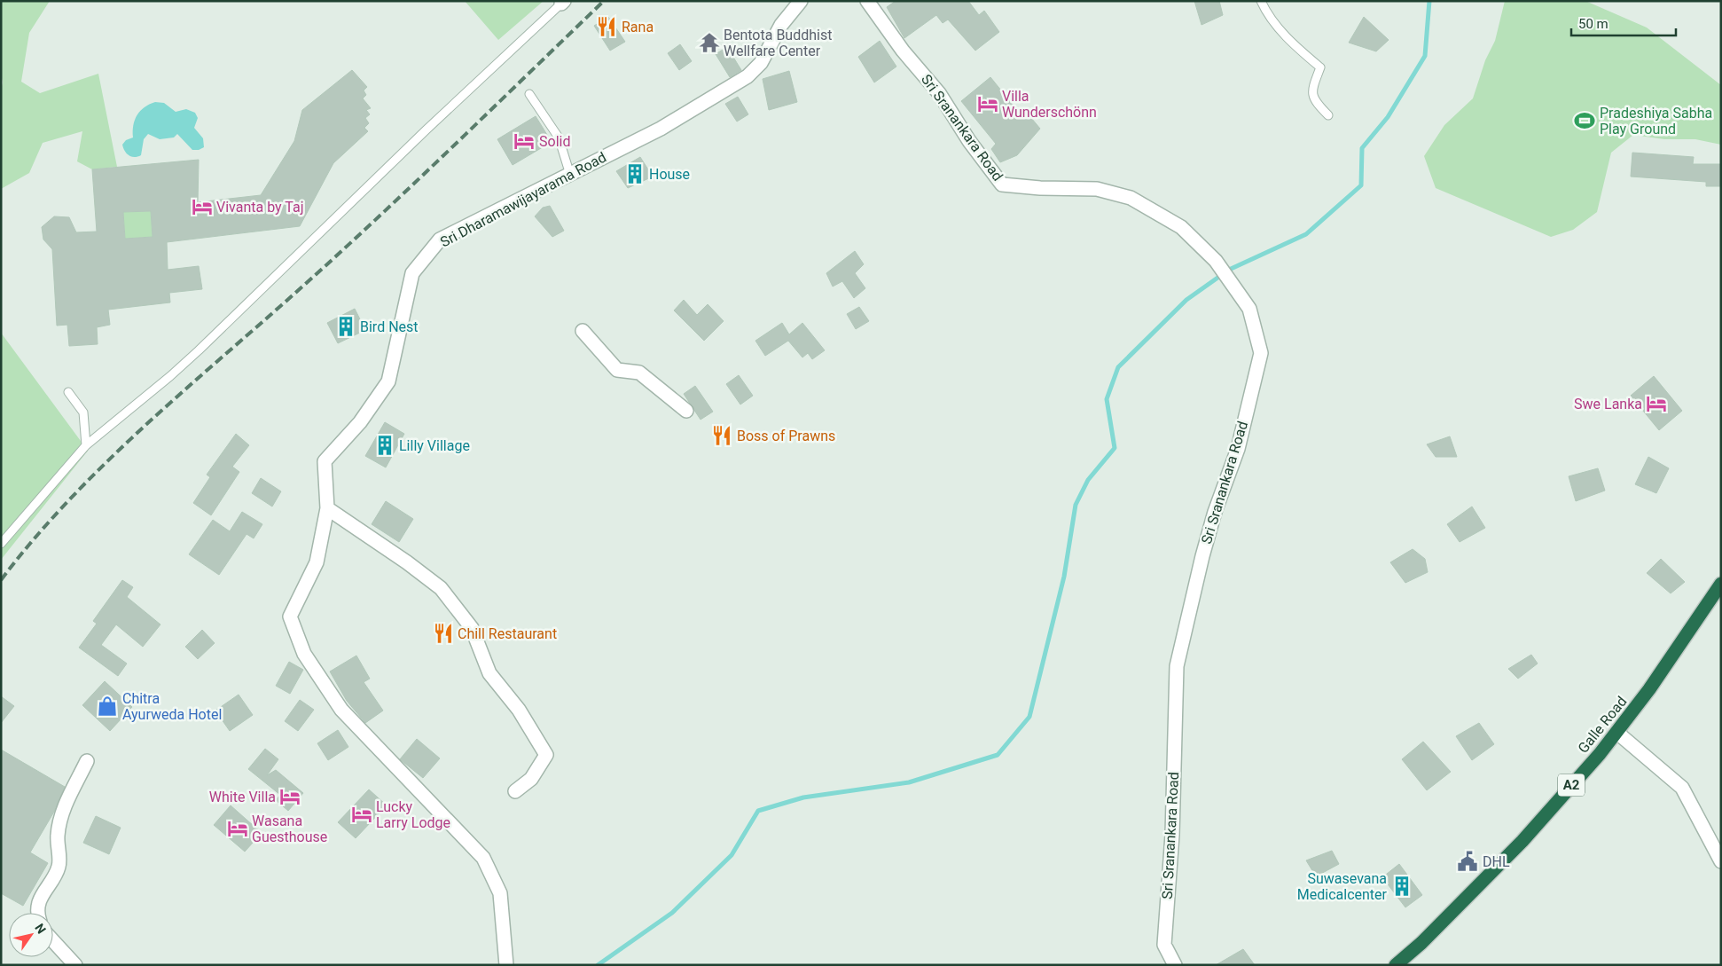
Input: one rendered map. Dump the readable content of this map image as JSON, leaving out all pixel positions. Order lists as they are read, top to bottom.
{
  "streets": {
    "highway": ["Galle Road", "A2"],
    "street": ["Sri Sranankara Road", "Sri Dharamawijayarama Road"]
  },
  "places": {
    "restaurant": ["Rana", "Boss of Prawns", "Chill Restaurant"],
    "temple": ["Bentota Buddhist Wellfare Center"],
    "hotel": [
      "Villa Wunderschönn",
      "Solid",
      "Vivanta by Taj",
      "Swe Lanka",
      "White Villa",
      "Lucky Larry Lodge",
      "Wasana Guesthouse"
    ],
    "sports": ["Pradeshiya Sabha Play Ground"],
    "building": [
      "House",
      "Bird Nest",
      "Lilly Village",
      "Suwasevana Medicalcenter"
    ],
    "shop": ["Chitra Ayurweda Hotel"],
    "public building": ["DHL"]
  },
  "scale_bar": "50 m",
  "north": "top right"
}
